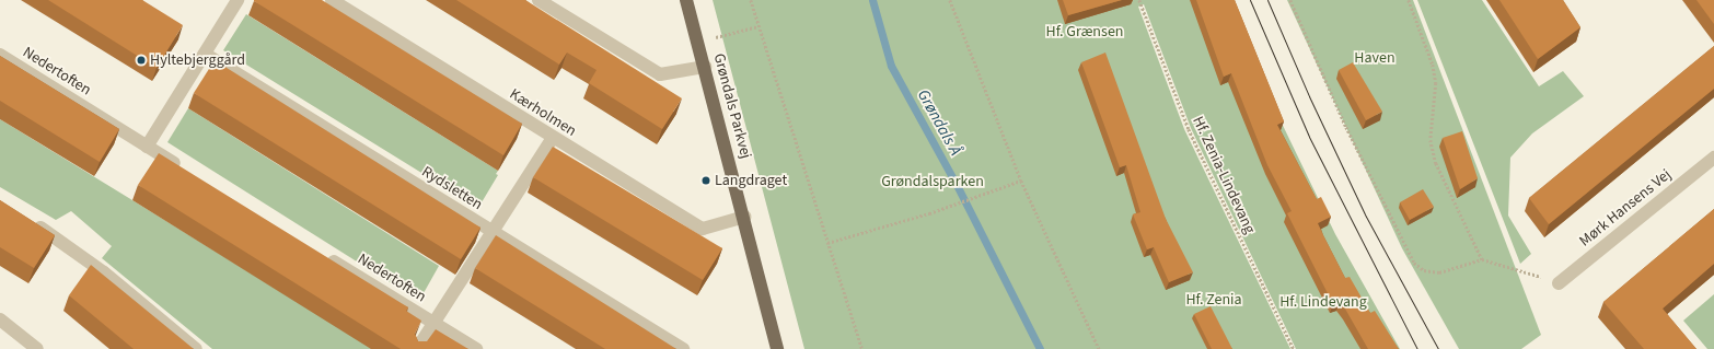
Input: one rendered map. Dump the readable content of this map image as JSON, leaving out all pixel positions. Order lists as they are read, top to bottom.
{
  "streets": {
    "main road": ["Grøndals Parkvej"],
    "street": [
      "Nedertoften",
      "Kærholmen",
      "Rydsletten",
      "Mørk Hansens Vej"
    ],
    "path": ["Hf. Zenia-Lindevang"]
  },
  "crossings": [
    ["Grøndals Parkvej", "Kærholmen"]
  ],
  "water": ["Grøndals Å"],
  "parks": [
    "Hf. Grænsen",
    "Haven",
    "Grøndalsparken",
    "Hf. Zenia",
    "Hf. Lindevang"
  ],
  "places": ["Hyltebjerggård", "Langdraget"]
}
